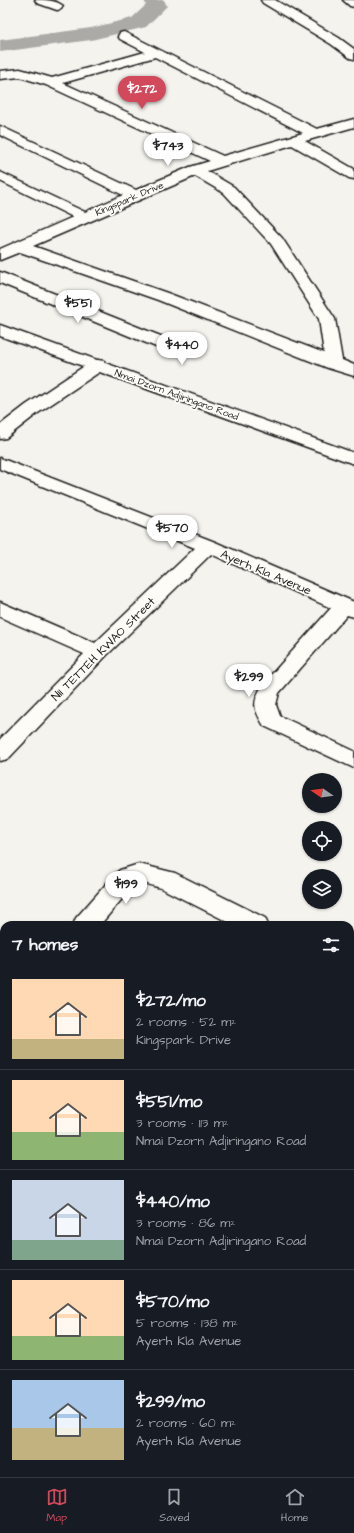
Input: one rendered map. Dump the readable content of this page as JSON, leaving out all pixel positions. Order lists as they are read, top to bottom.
{
  "streets": {
    "street": [
      "Kingspark Drive",
      "Nmai Dzorn Adjiringano Road",
      "Ayerh Kla Avenue",
      "NII TETTEH KWAO Street"
    ]
  },
  "crossings": [
    ["Ayerh Kla Avenue", "NII TETTEH KWAO Street"]
  ],
  "north": "left",
  "page": {
    "price": [
      "$272",
      "$743",
      "$551",
      "$440",
      "$570",
      "$299",
      "$199"
    ],
    "heading": "7 homes",
    "list": [
      {
        "name": "$272/mo",
        "note": "2 rooms · 52 m² · Kingspark Drive"
      },
      {
        "name": "$551/mo",
        "note": "3 rooms · 113 m² · Nmai Dzorn Adjiringano Road"
      },
      {
        "name": "$440/mo",
        "note": "3 rooms · 86 m² · Nmai Dzorn Adjiringano Road"
      },
      {
        "name": "$570/mo",
        "note": "5 rooms · 138 m² · Ayerh Kla Avenue"
      },
      {
        "name": "$299/mo",
        "note": "2 rooms · 60 m² · Ayerh Kla Avenue"
      }
    ],
    "tabs": ["Map", "Saved", "Home"]
  }
}
